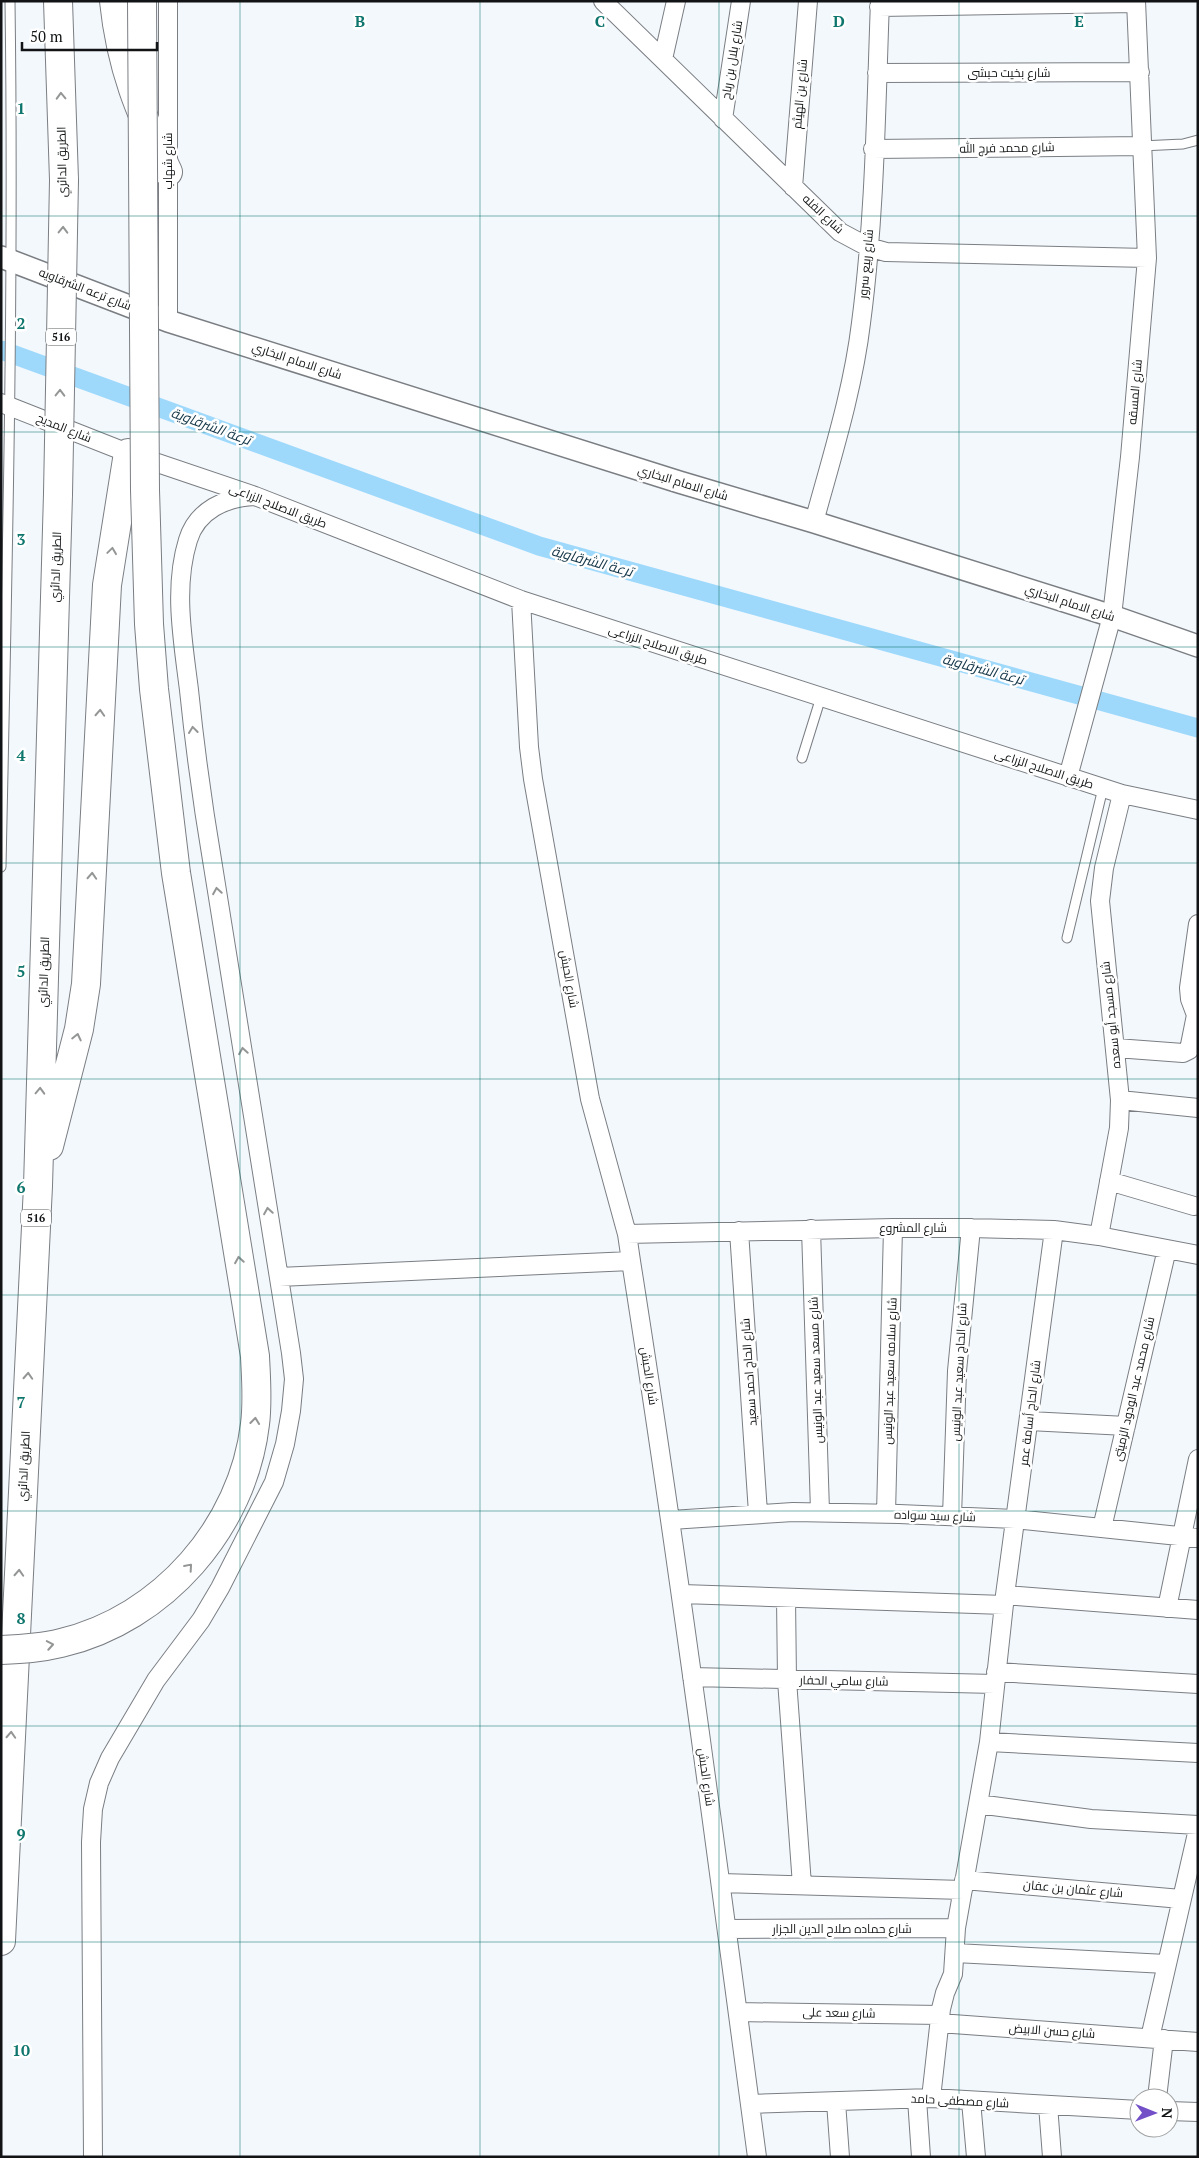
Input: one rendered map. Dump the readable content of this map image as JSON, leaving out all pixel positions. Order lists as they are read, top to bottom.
{
  "streets": {
    "highway": ["الطريق الدائري", "516"],
    "street": [
      "شارع بلال بن رباح",
      "شارع بخيت حبشى",
      "شارع بن الهيثم",
      "شارع محمد فرج الله",
      "شارع شهاب",
      "شارع الفله",
      "شارع ربيع سرور",
      "شارع ترعه الشرقاويه",
      "شارع الامام البخاري",
      "شارع المسقه",
      "شارع المديح",
      "طريق الاصلاح الزراعى",
      "شارع الحبش",
      "شارع مسجد أبو سعده",
      "شارع المشروع",
      "شارع مسعد سعيد عبد الونيس",
      "شارع سلامه سعيد عبد الونيس",
      "شارع الحاج احمد سعيد",
      "شارع الحاج سعيد عبد الونيس",
      "شارع محمد عبد الودود الزميتى",
      "شارع الحاج أسامة عمر",
      "شارع سيد سواده",
      "شارع سامي الحفار",
      "شارع عثمان بن عفان",
      "شارع حماده صلاح الدين الجزار",
      "شارع سعد على",
      "شارع حسن الابيض",
      "شارع مصطفى حامد"
    ]
  },
  "crossings": [
    ["شارع بلال بن رباح", "شارع الفله"],
    ["شارع بخيت حبشى", "شارع ربيع سرور"],
    ["شارع بخيت حبشى", "شارع المسقه"],
    ["شارع بن الهيثم", "شارع الفله"],
    ["شارع محمد فرج الله", "شارع ربيع سرور"],
    ["شارع محمد فرج الله", "شارع المسقه"],
    ["شارع شهاب", "شارع ترعه الشرقاويه"],
    ["شارع شهاب", "شارع الامام البخاري"],
    ["شارع الفله", "شارع ربيع سرور"],
    ["شارع الفله", "شارع المسقه"],
    ["شارع ربيع سرور", "شارع الامام البخاري"],
    ["شارع ترعه الشرقاويه", "شارع الامام البخاري"],
    ["شارع الامام البخاري", "شارع المسقه"],
    ["شارع المسقه", "طريق الاصلاح الزراعى"],
    ["شارع المديح", "طريق الاصلاح الزراعى"],
    ["طريق الاصلاح الزراعى", "شارع الحبش"],
    ["طريق الاصلاح الزراعى", "شارع مسجد أبو سعده"],
    ["شارع الحبش", "شارع المشروع"],
    ["شارع الحبش", "شارع سيد سواده"],
    ["شارع الحبش", "شارع سامي الحفار"],
    ["شارع الحبش", "شارع عثمان بن عفان"],
    ["شارع الحبش", "شارع حماده صلاح الدين الجزار"],
    ["شارع الحبش", "شارع سعد على"],
    ["شارع الحبش", "شارع مصطفى حامد"],
    ["شارع مسجد أبو سعده", "شارع المشروع"],
    ["شارع المشروع", "شارع مسعد سعيد عبد الونيس"],
    ["شارع المشروع", "شارع سلامه سعيد عبد الونيس"],
    ["شارع المشروع", "شارع الحاج احمد سعيد"],
    ["شارع المشروع", "شارع الحاج سعيد عبد الونيس"],
    ["شارع المشروع", "شارع محمد عبد الودود الزميتى"],
    ["شارع المشروع", "شارع الحاج أسامة عمر"],
    ["شارع مسعد سعيد عبد الونيس", "شارع سيد سواده"],
    ["شارع سلامه سعيد عبد الونيس", "شارع سيد سواده"],
    ["شارع الحاج احمد سعيد", "شارع سيد سواده"],
    ["شارع الحاج سعيد عبد الونيس", "شارع سيد سواده"],
    ["شارع محمد عبد الودود الزميتى", "شارع سيد سواده"],
    ["شارع الحاج أسامة عمر", "شارع سيد سواده"],
    ["شارع الحاج أسامة عمر", "شارع سامي الحفار"],
    ["شارع الحاج أسامة عمر", "شارع عثمان بن عفان"],
    ["شارع الحاج أسامة عمر", "شارع حماده صلاح الدين الجزار"],
    ["شارع الحاج أسامة عمر", "شارع سعد على"],
    ["شارع الحاج أسامة عمر", "شارع حسن الابيض"],
    ["شارع الحاج أسامة عمر", "شارع مصطفى حامد"],
    ["شارع سعد على", "شارع حسن الابيض"]
  ],
  "water": ["ترعة الشرقاوية"],
  "scale_bar": "50 m",
  "north": "right",
  "grid": {
    "columns": [
      "B",
      "C",
      "D",
      "E"
    ],
    "rows": [
      "1",
      "2",
      "3",
      "4",
      "5",
      "6",
      "7",
      "8",
      "9",
      "10"
    ]
  }
}
